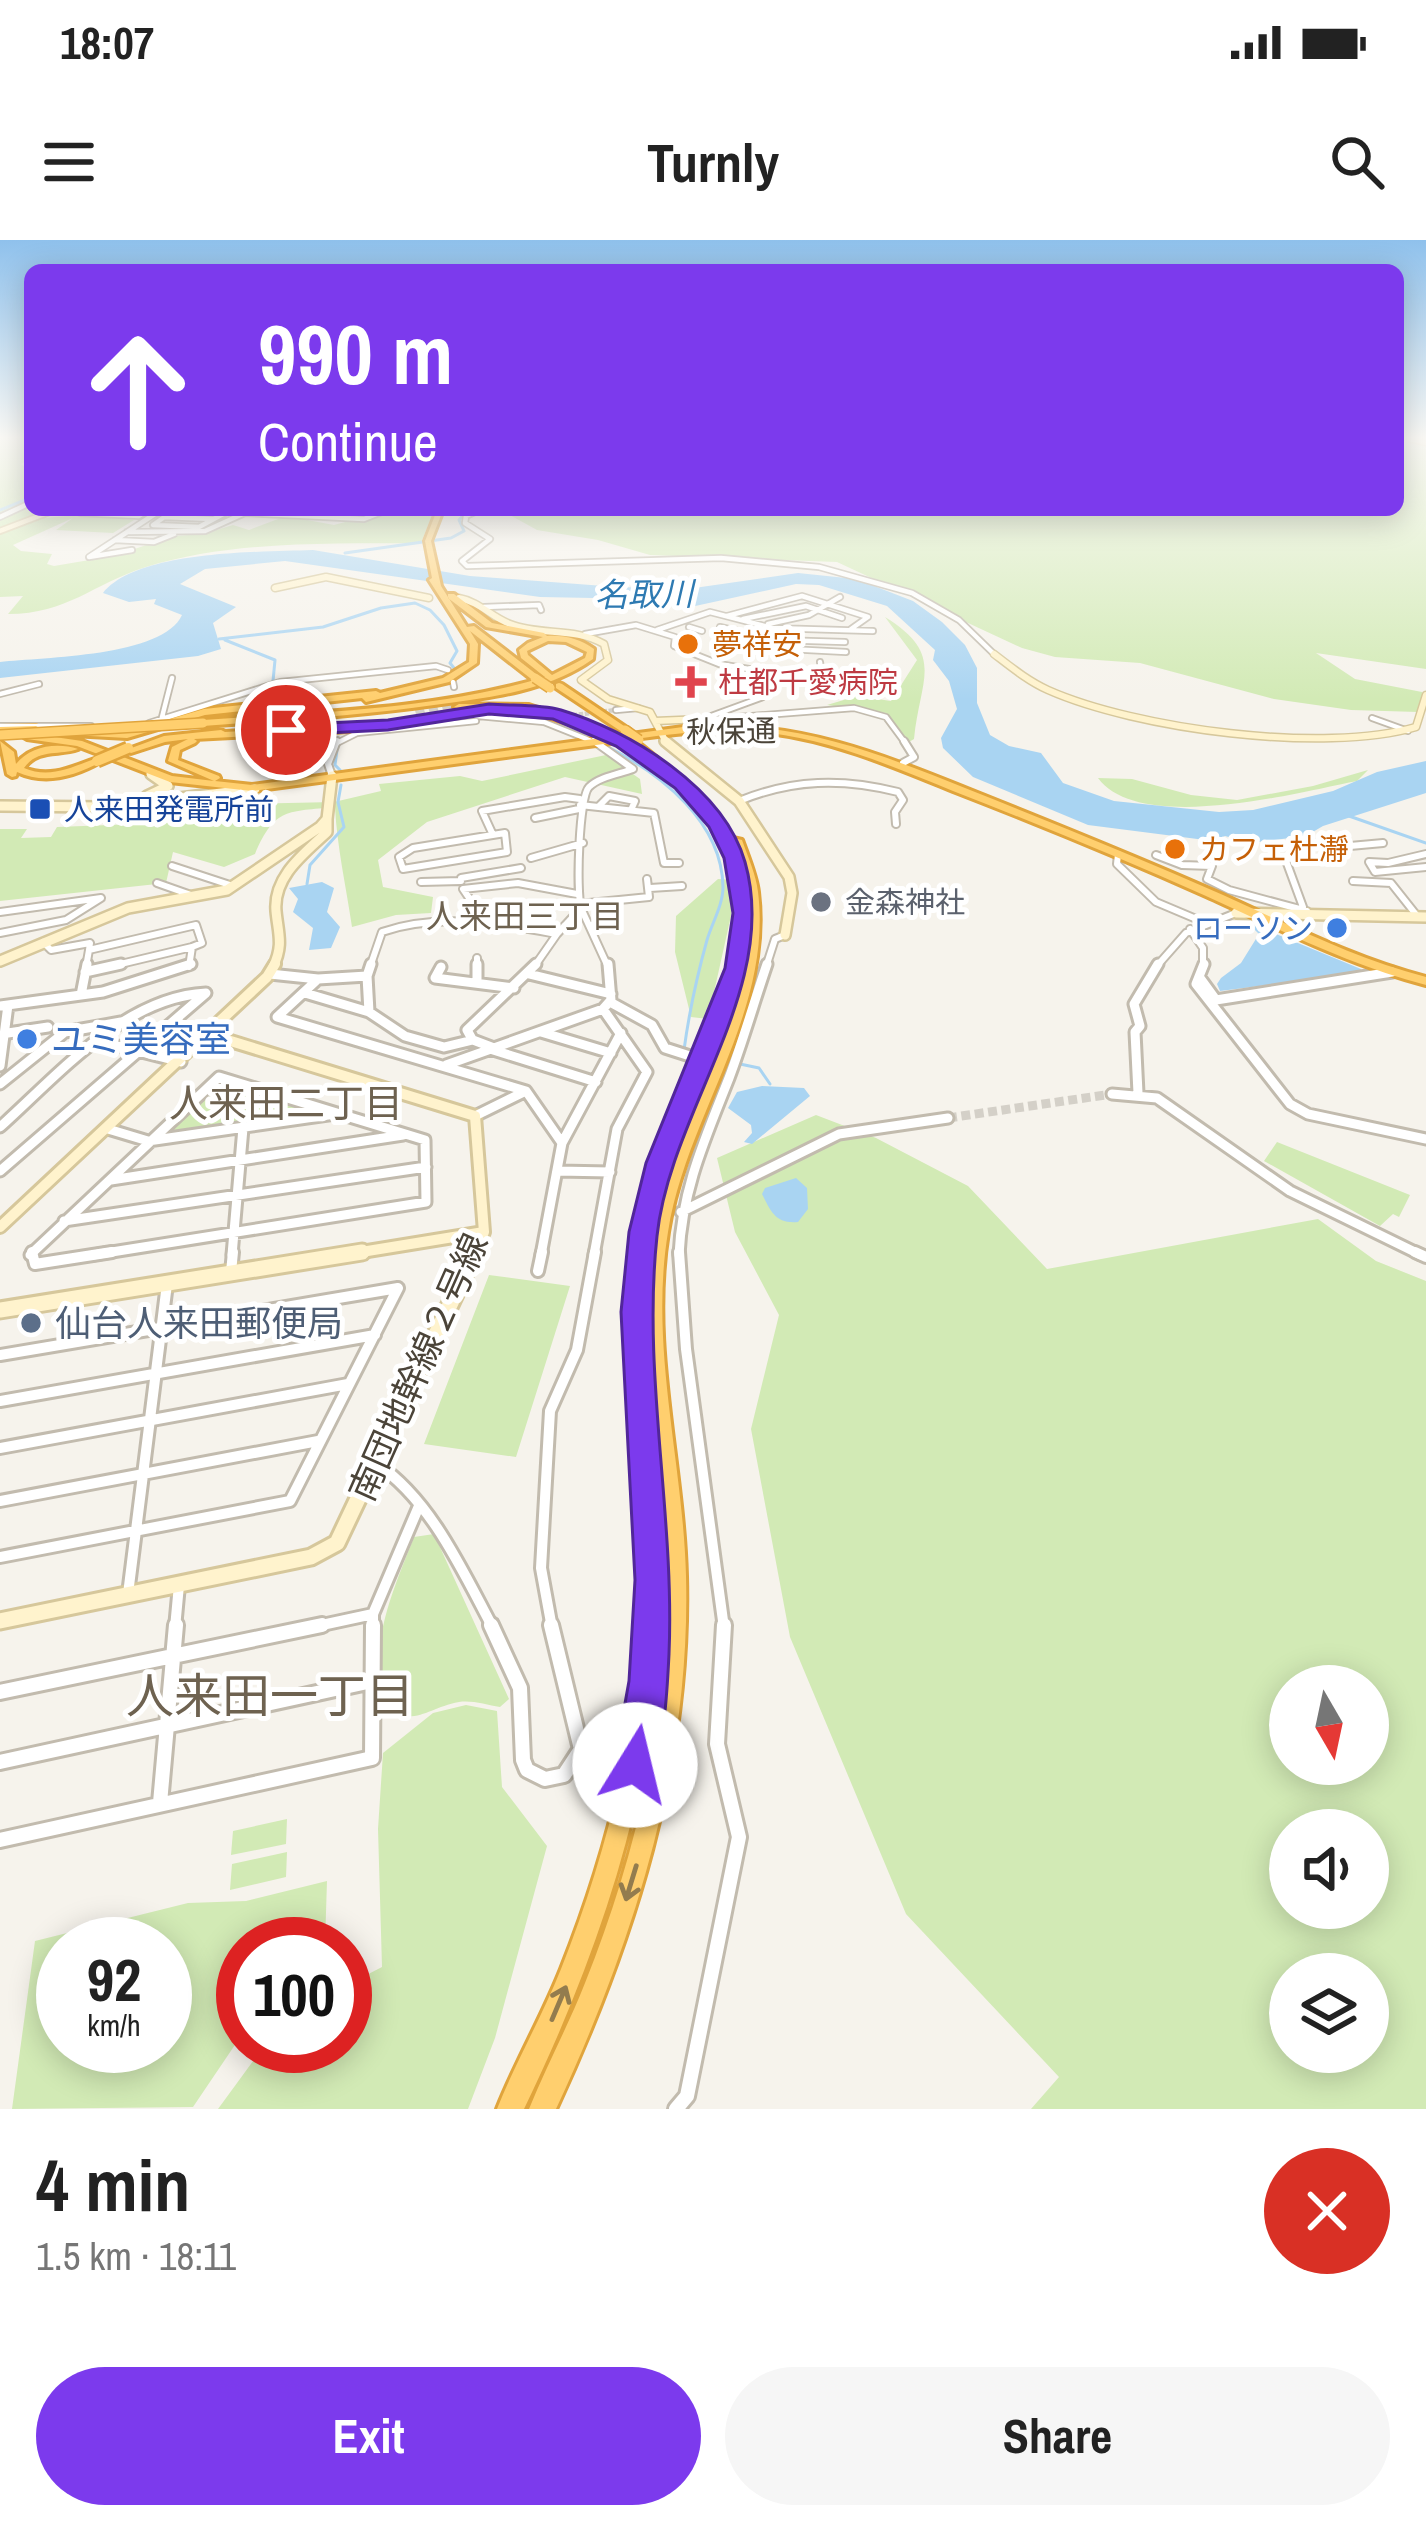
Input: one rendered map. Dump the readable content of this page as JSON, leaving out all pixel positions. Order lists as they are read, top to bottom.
{
  "streets": {
    "highway": ["秋保通"],
    "street": ["南団地幹線２号線"]
  },
  "districts": ["人来田三丁目", "人来田二丁目", "人来田一丁目"],
  "water": ["名取川"],
  "places": {
    "other": [
      "夢祥安",
      "カフェ杜瀞",
      "金森神社",
      "ローソン",
      "ユミ美容室",
      "仙台人来田郵便局"
    ],
    "health": ["杜都千愛病院"],
    "transit": ["人来田発電所前"]
  },
  "north": "bottom",
  "page": {
    "status": "18:07",
    "header": "Turnly",
    "turn": ["990 m", "Continue"],
    "speed": "92 km/h",
    "limit": "100",
    "heading": ["4 min", "1.5 km · 18:11"],
    "buttons": ["Exit", "Share"]
  }
}
